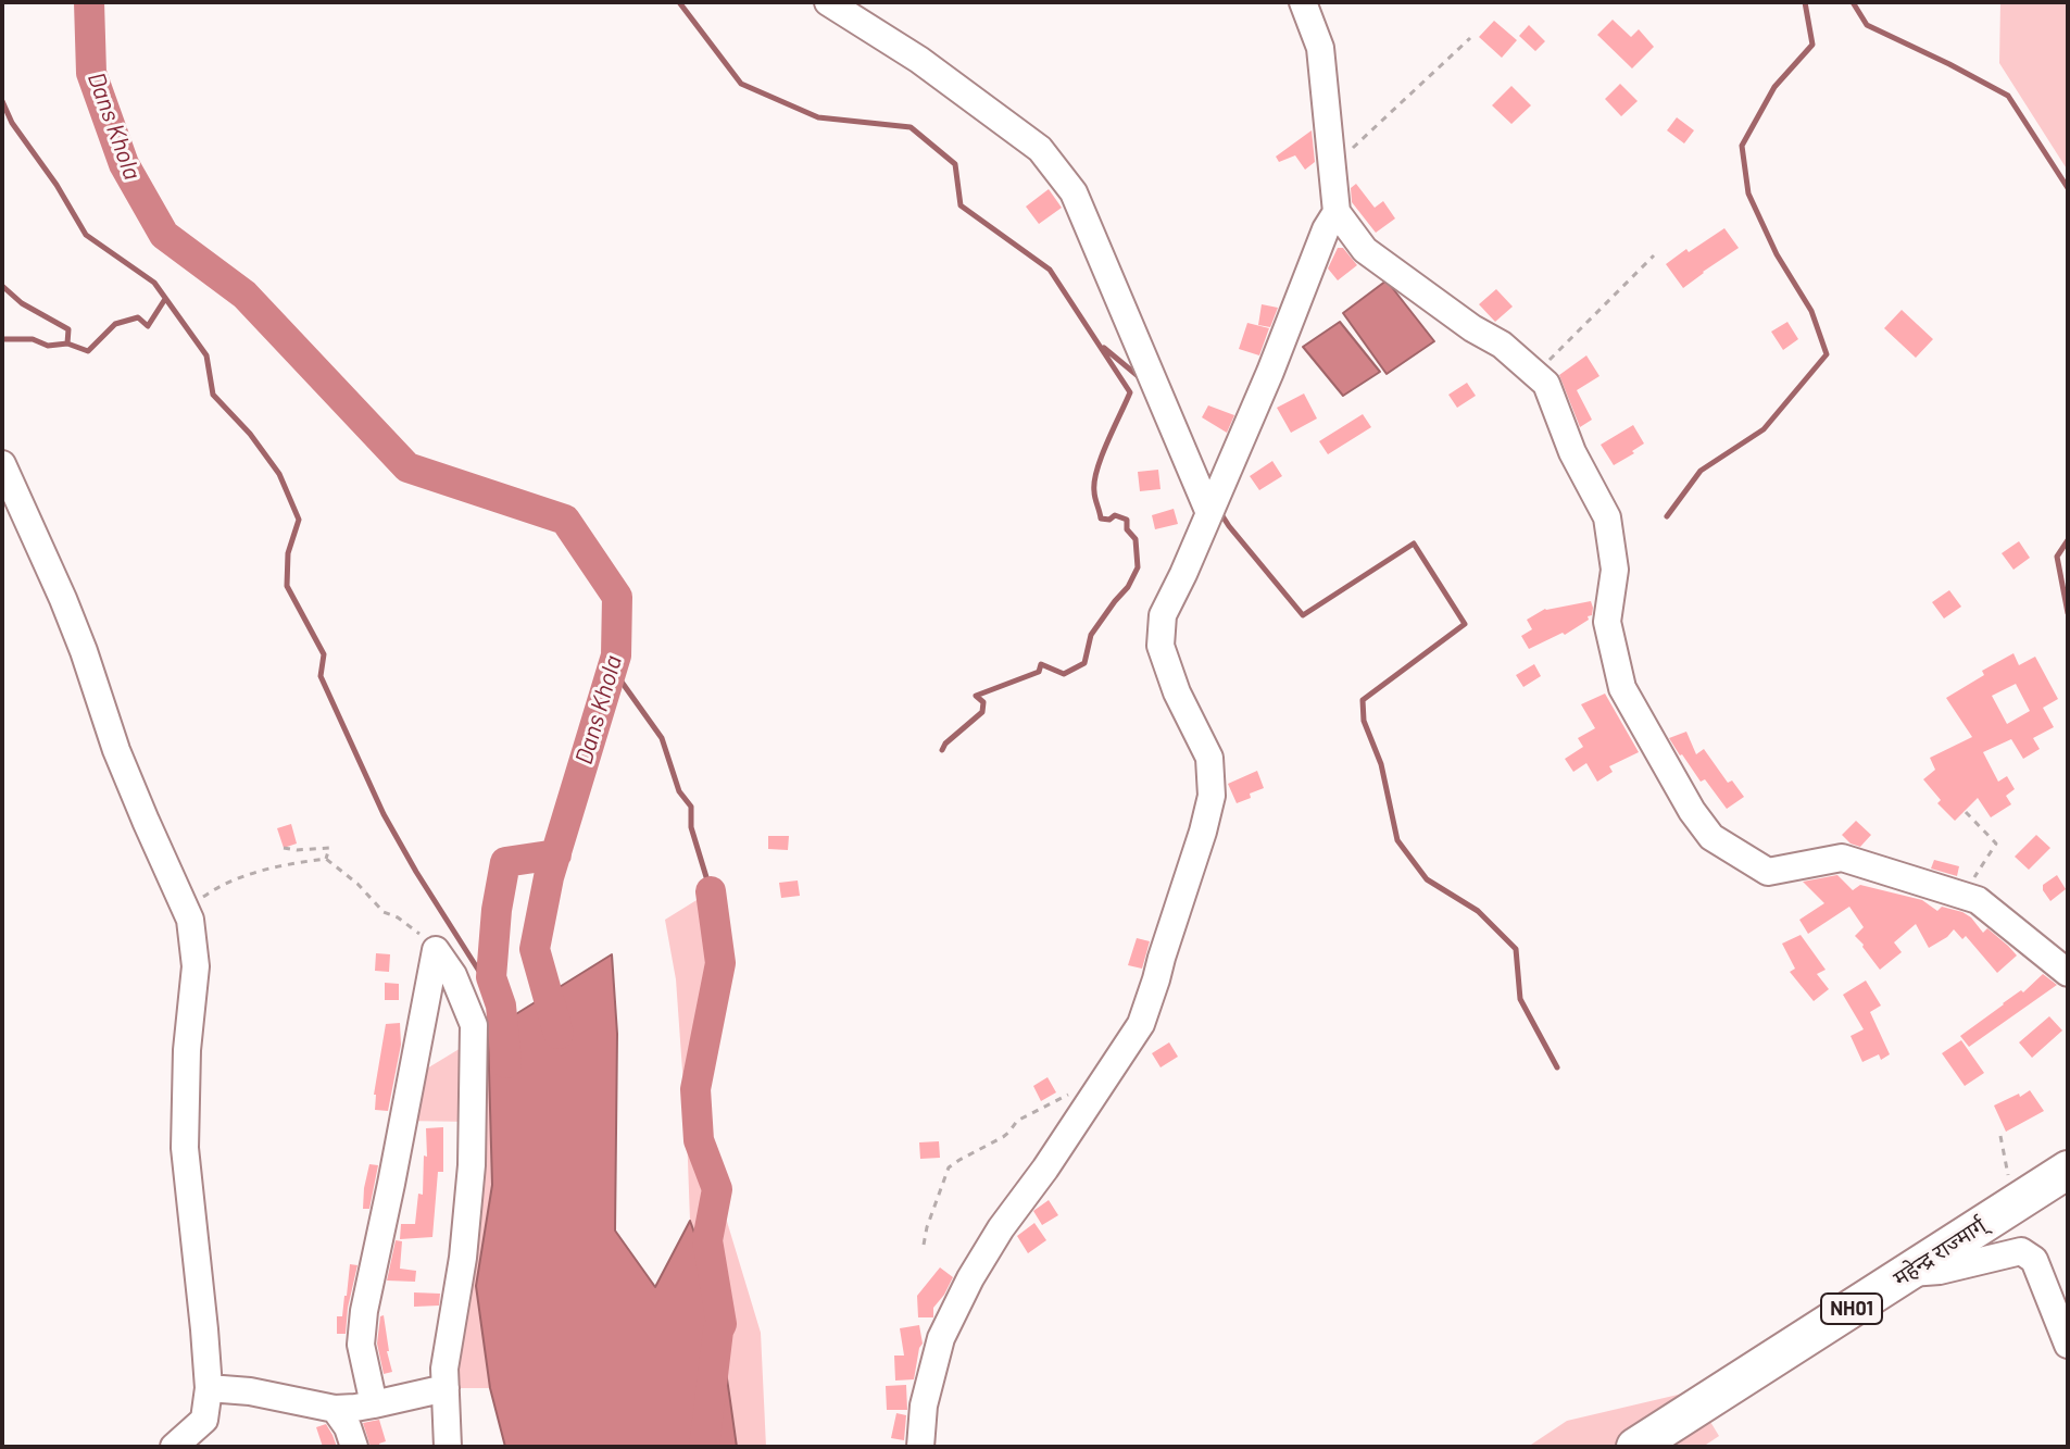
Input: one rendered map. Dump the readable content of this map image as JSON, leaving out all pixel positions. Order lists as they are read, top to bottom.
{
  "streets": {
    "highway": ["महेन्द्र राज्मार्ग्", "NH01"]
  },
  "water": ["Dans Khola"]
}
